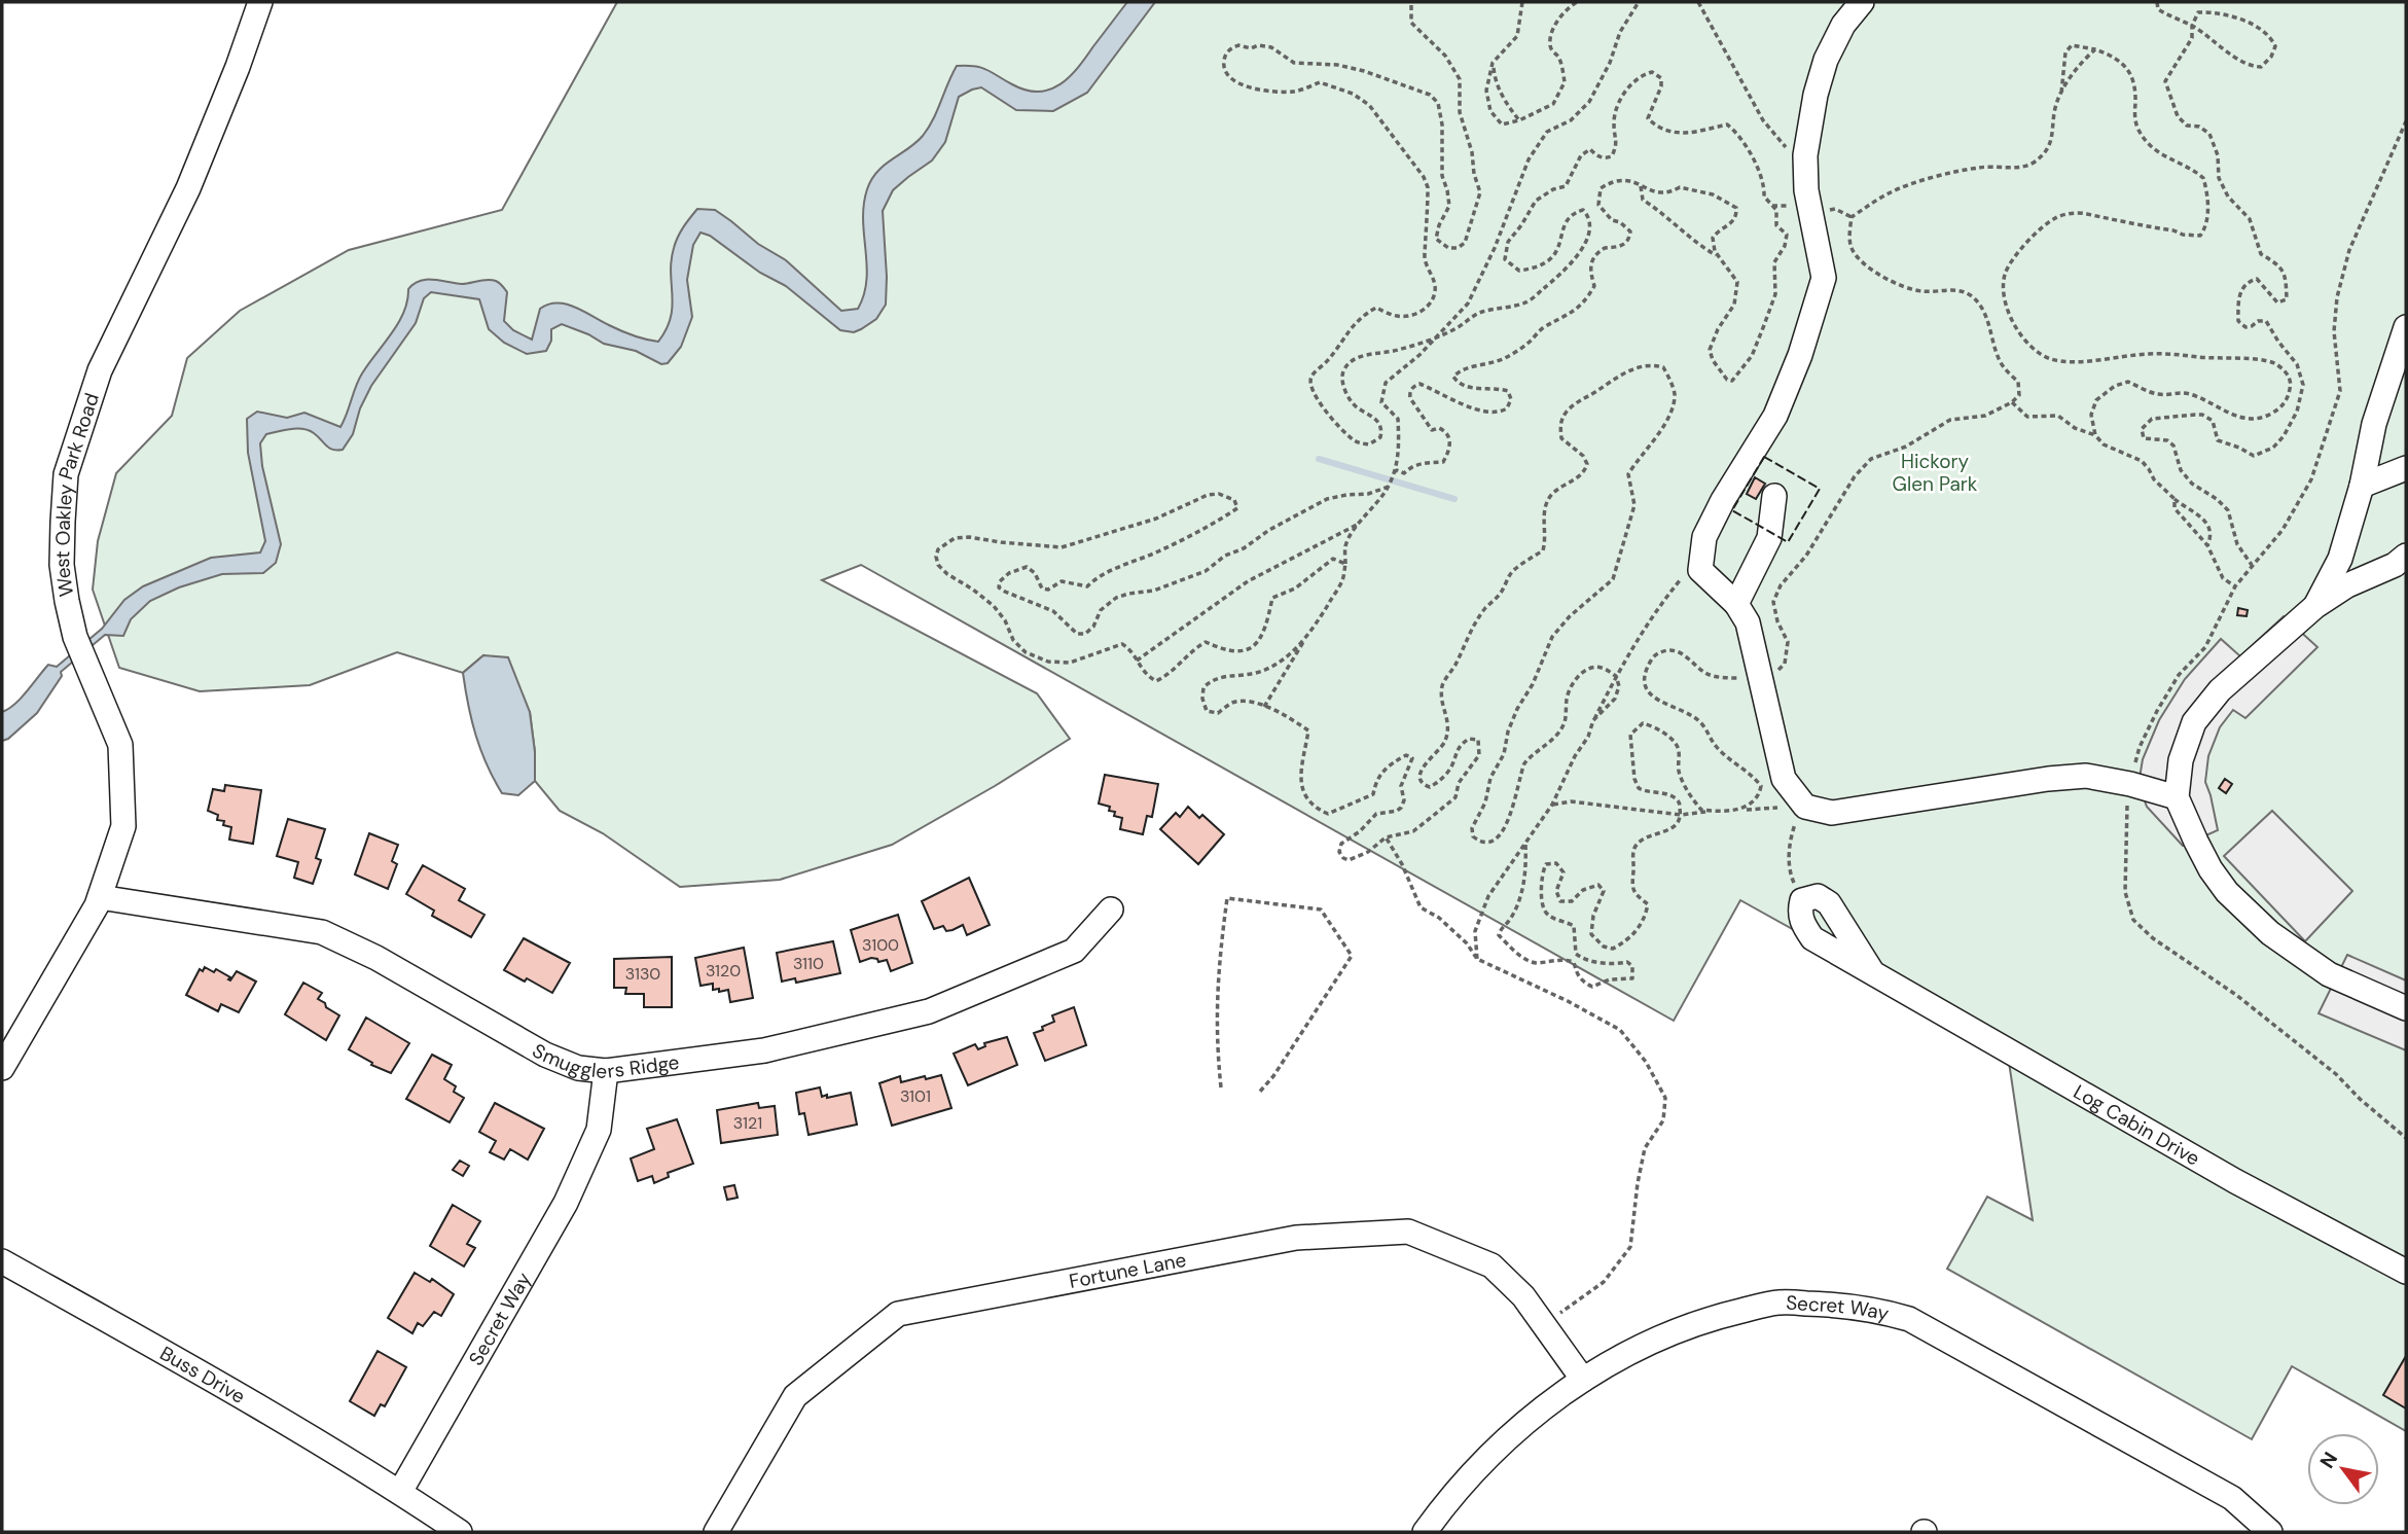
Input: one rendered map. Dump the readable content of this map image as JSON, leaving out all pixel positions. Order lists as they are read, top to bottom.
{
  "streets": {
    "street": [
      "West Oakley Park Road",
      "Smugglers Ridge",
      "Log Cabin Drive",
      "Fortune Lane",
      "Secret Way",
      "Buss Drive"
    ]
  },
  "crossings": [
    ["West Oakley Park Road", "Smugglers Ridge"],
    ["Smugglers Ridge", "Secret Way"],
    ["Fortune Lane", "Secret Way"],
    ["Secret Way", "Buss Drive"]
  ],
  "parks": ["Hickory Glen Park"],
  "house_numbers": [
    "3100",
    "3110",
    "3120",
    "3130",
    "3101",
    "3121"
  ],
  "north": "top left"
}
